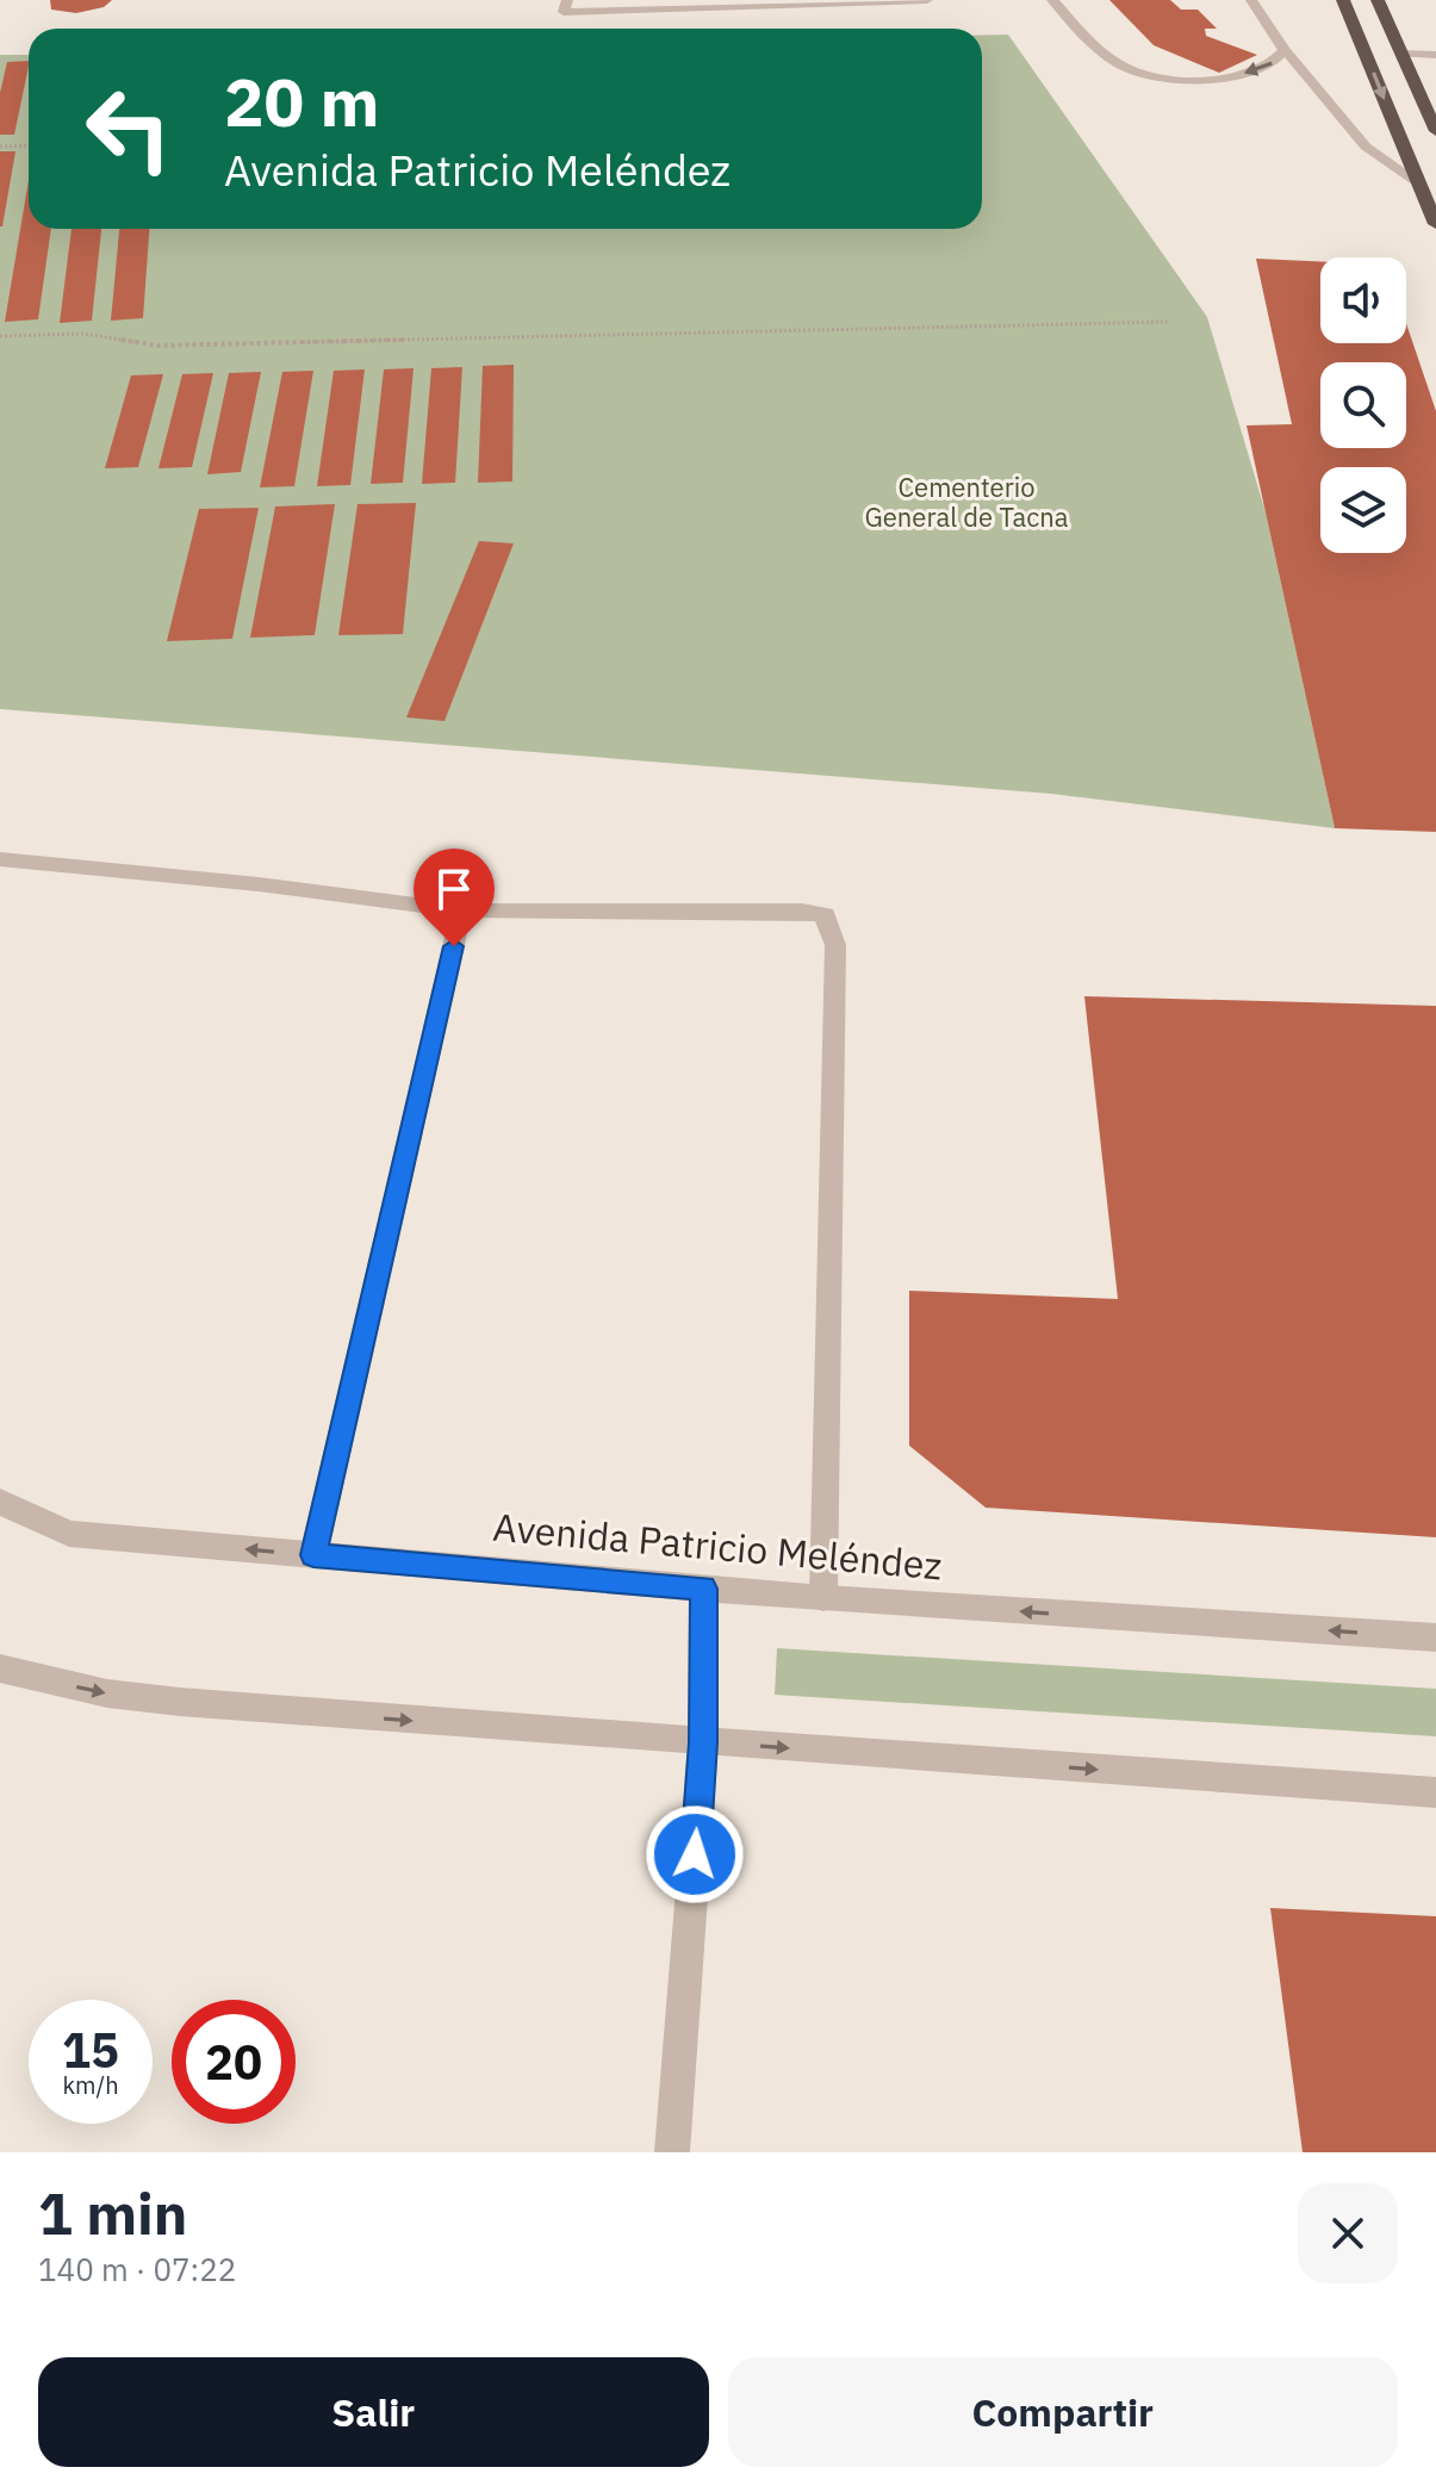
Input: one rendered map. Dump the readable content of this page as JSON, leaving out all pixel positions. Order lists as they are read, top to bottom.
{
  "streets": {
    "street": ["Avenida Patricio Meléndez"]
  },
  "parks": ["Cementerio General de Tacna"],
  "page": {
    "turn": ["20 m", "Avenida Patricio Meléndez"],
    "speed": "15 km/h",
    "limit": "20",
    "heading": ["1 min", "140 m · 07:22"],
    "buttons": ["Salir", "Compartir"]
  }
}
